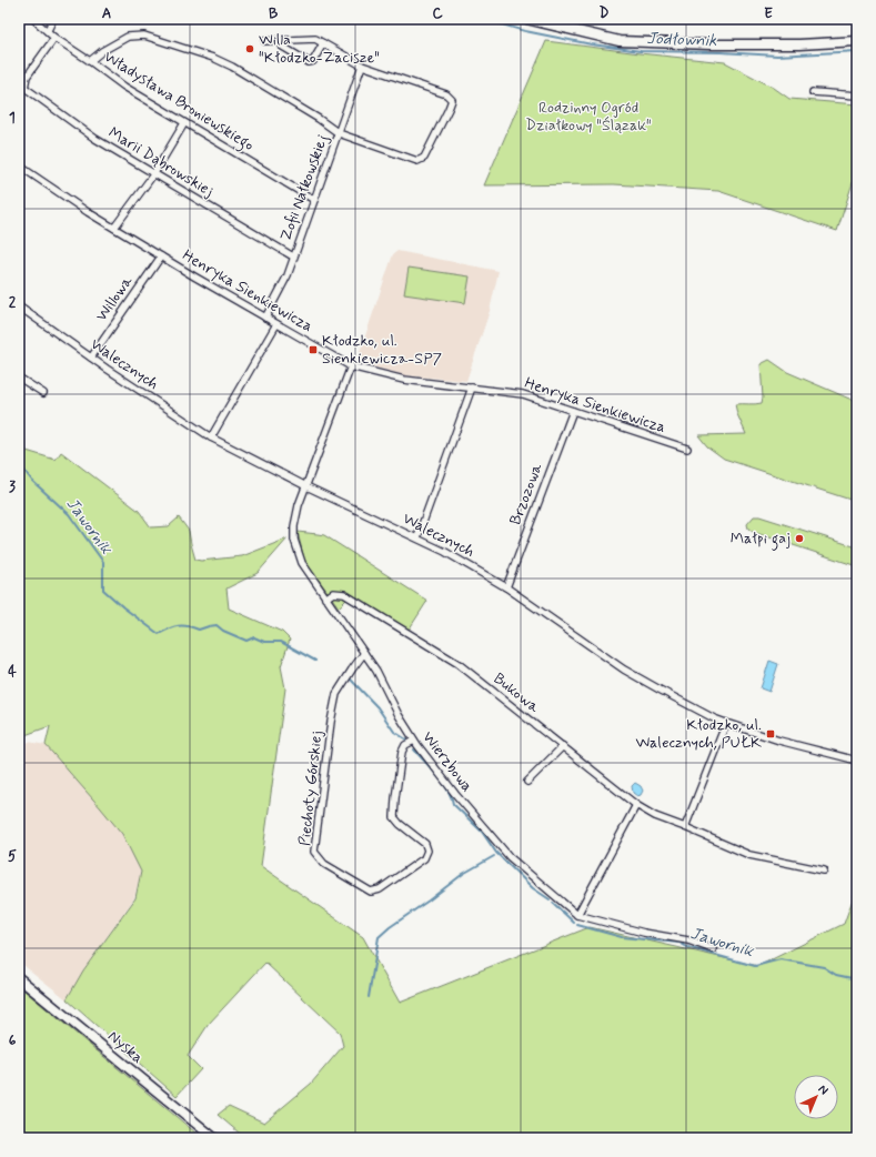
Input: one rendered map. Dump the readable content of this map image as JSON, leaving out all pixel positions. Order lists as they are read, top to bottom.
{
  "streets": {
    "street": [
      "Władysława Broniewskiego",
      "Marii Dąbrowskiej",
      "Zofii Nałkowskiej",
      "Henryka Sienkiewicza",
      "Willowa",
      "Walecznych",
      "Brzozowa",
      "Bukowa",
      "Wierzbowa",
      "Piechoty Górskiej",
      "Nyska"
    ]
  },
  "crossings": [
    ["Władysława Broniewskiego", "Zofii Nałkowskiej"],
    ["Marii Dąbrowskiej", "Zofii Nałkowskiej"],
    ["Zofii Nałkowskiej", "Henryka Sienkiewicza"],
    ["Henryka Sienkiewicza", "Willowa"],
    ["Henryka Sienkiewicza", "Brzozowa"],
    ["Henryka Sienkiewicza", "Wierzbowa"],
    ["Willowa", "Walecznych"],
    ["Walecznych", "Brzozowa"],
    ["Walecznych", "Wierzbowa"],
    ["Bukowa", "Wierzbowa"],
    ["Wierzbowa", "Piechoty Górskiej"]
  ],
  "water": ["Jodłownik", "Jawornik"],
  "parks": ["Rodzinny Ogród Działkowy \"Ślązak\""],
  "places": {
    "other": ["Willa \"Kłodzko-Zacisze\"", "Małpi gaj"],
    "transit": ["Kłodzko, ul. Sienkiewicza-SP7", "Kłodzko, ul. Walecznych, PUŁK"]
  },
  "north": "top right",
  "grid": {
    "columns": [
      "A",
      "B",
      "C",
      "D",
      "E"
    ],
    "rows": [
      "1",
      "2",
      "3",
      "4",
      "5",
      "6"
    ]
  }
}
